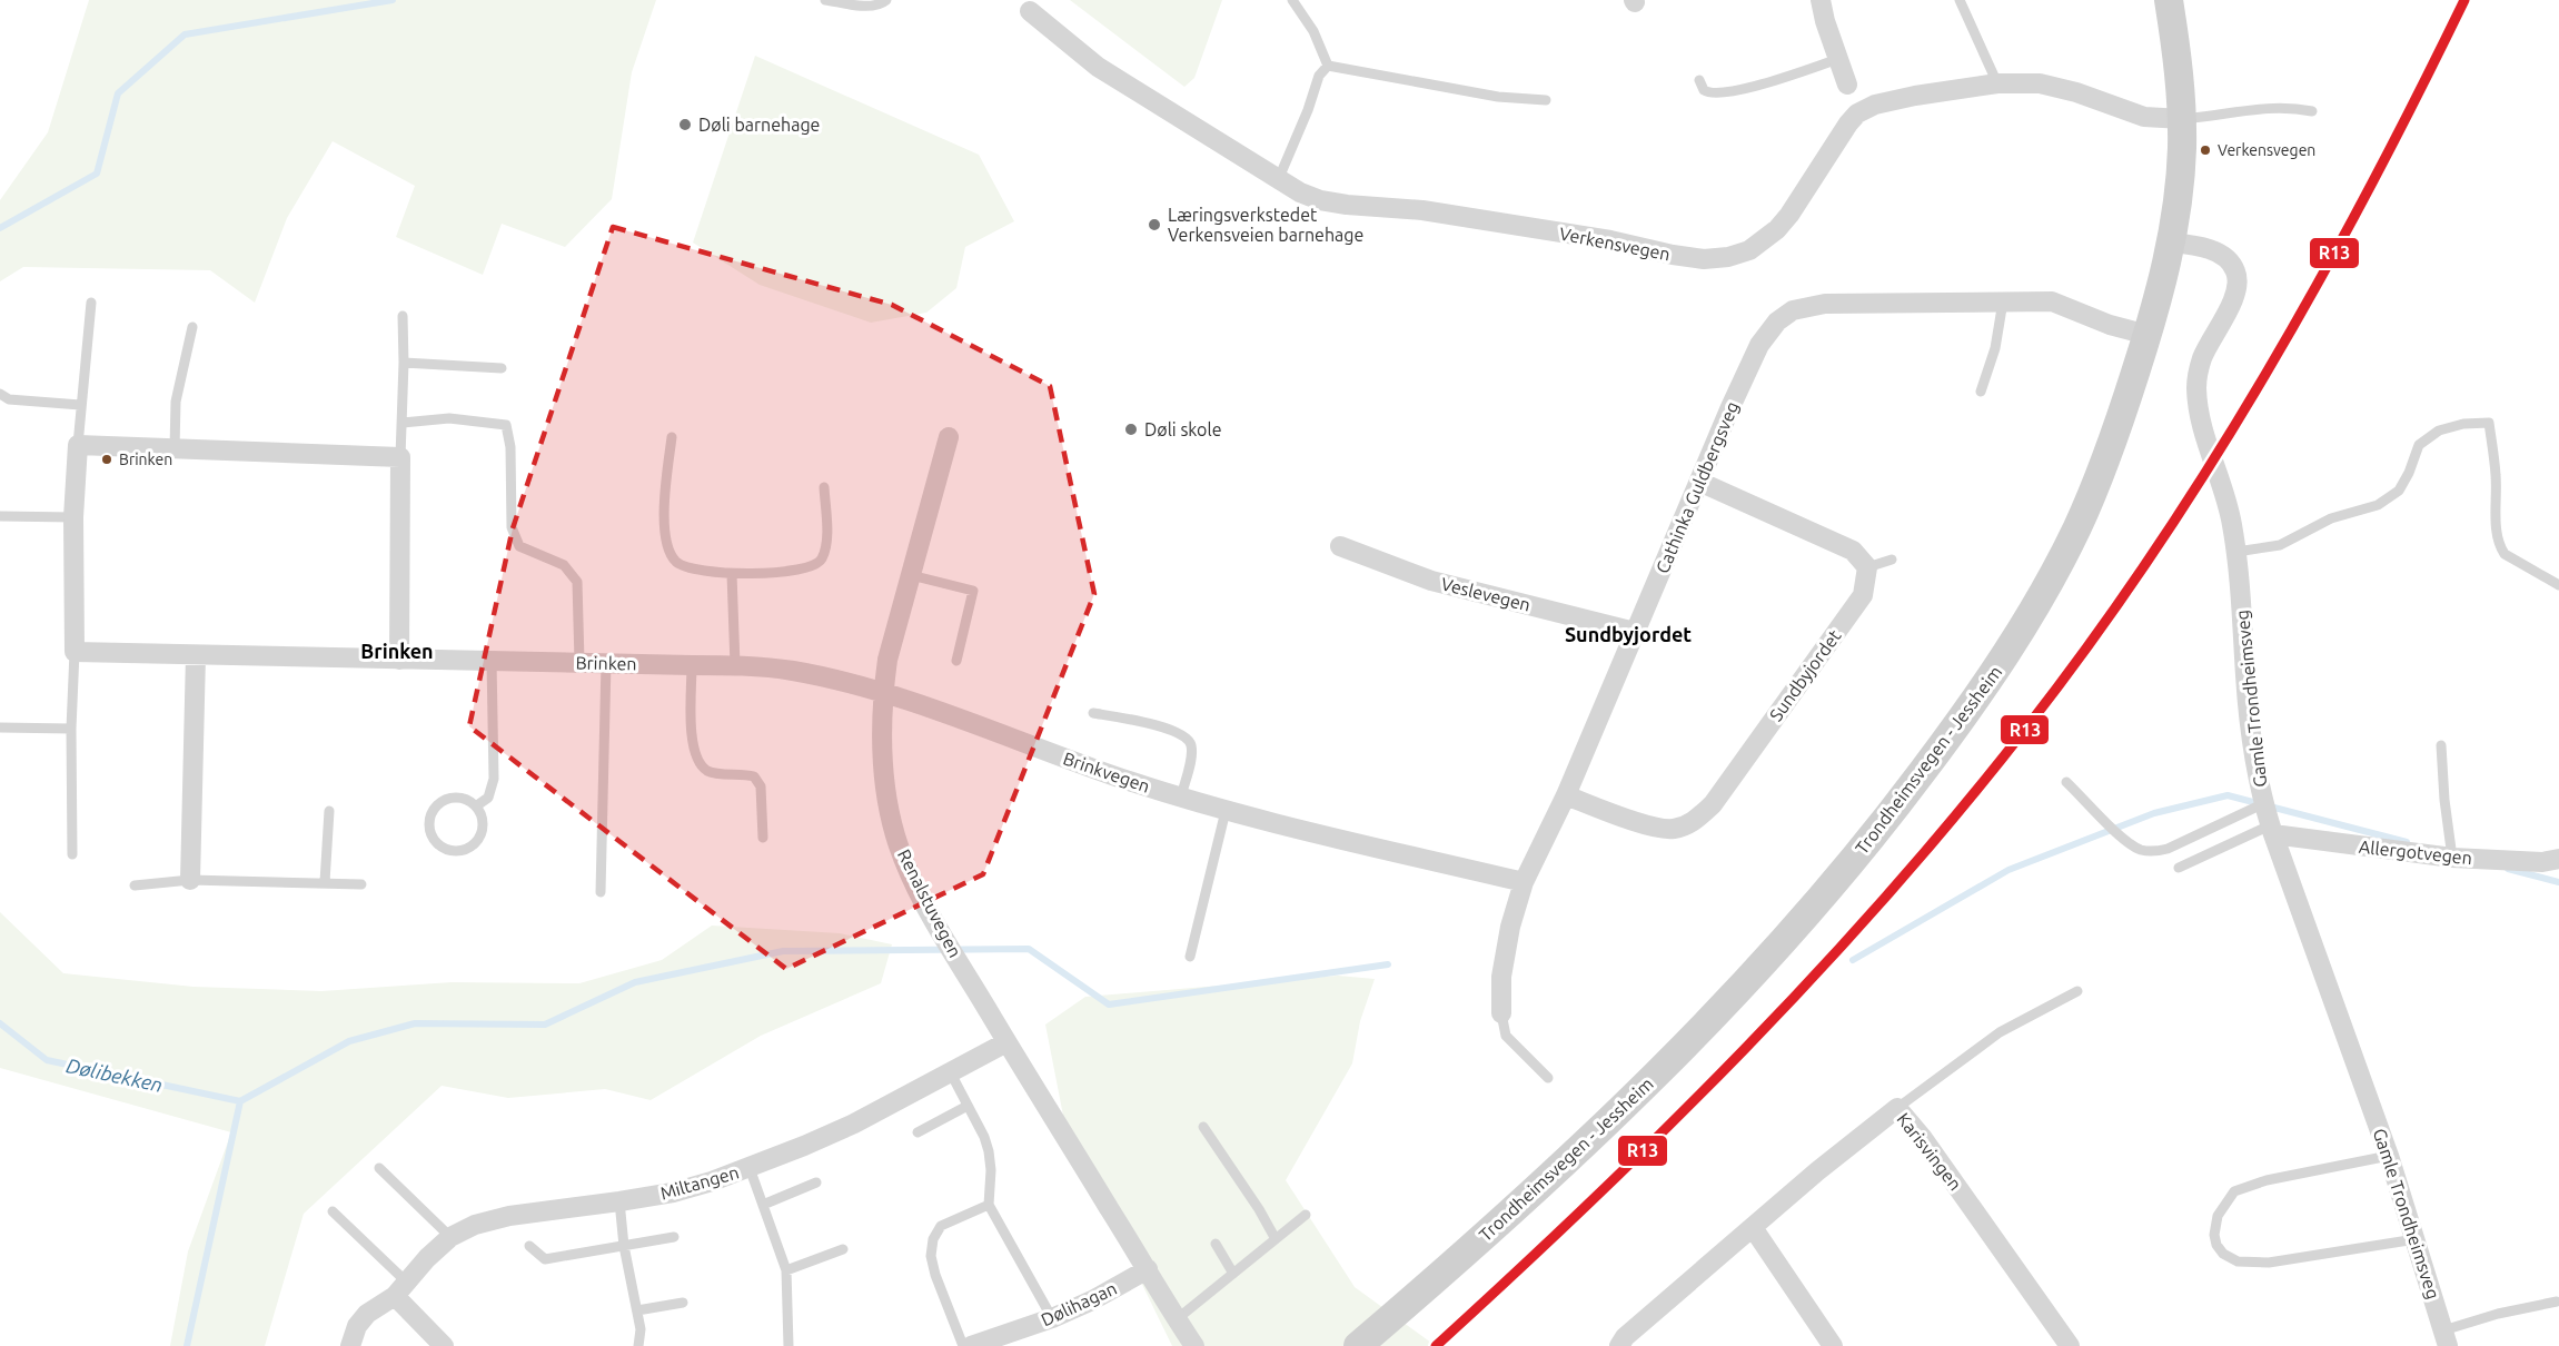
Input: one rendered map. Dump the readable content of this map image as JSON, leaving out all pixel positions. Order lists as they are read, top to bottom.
{
  "streets": {
    "main road": ["Trondheimsvegen - Jessheim"],
    "street": [
      "Verkensvegen",
      "Cathinka Guldbergsveg",
      "Veslevegen",
      "Brinken",
      "Sundbyjordet",
      "Gamle Trondheimsveg",
      "Brinkvegen",
      "Allergotvegen",
      "Renalstuvegen",
      "Karisvingen",
      "Miltangen",
      "Dølihagan"
    ]
  },
  "crossings": [
    ["Verkensvegen", "Trondheimsvegen - Jessheim"],
    ["Cathinka Guldbergsveg", "Veslevegen"],
    ["Cathinka Guldbergsveg", "Sundbyjordet"],
    ["Cathinka Guldbergsveg", "Trondheimsvegen - Jessheim"],
    ["Cathinka Guldbergsveg", "Brinkvegen"],
    ["Brinken", "Brinkvegen"],
    ["Gamle Trondheimsveg", "Trondheimsvegen - Jessheim"],
    ["Gamle Trondheimsveg", "Allergotvegen"],
    ["Brinkvegen", "Renalstuvegen"],
    ["Renalstuvegen", "Miltangen"],
    ["Renalstuvegen", "Dølihagan"]
  ],
  "districts": ["Sundbyjordet", "Brinken"],
  "water": ["Dølibekken"],
  "places": [
    "Døli barnehage",
    "Verkensvegen",
    "Læringsverkstedet Verkensveien barnehage",
    "Døli skole",
    "Brinken"
  ],
  "lines": ["transit line R13"]
}
